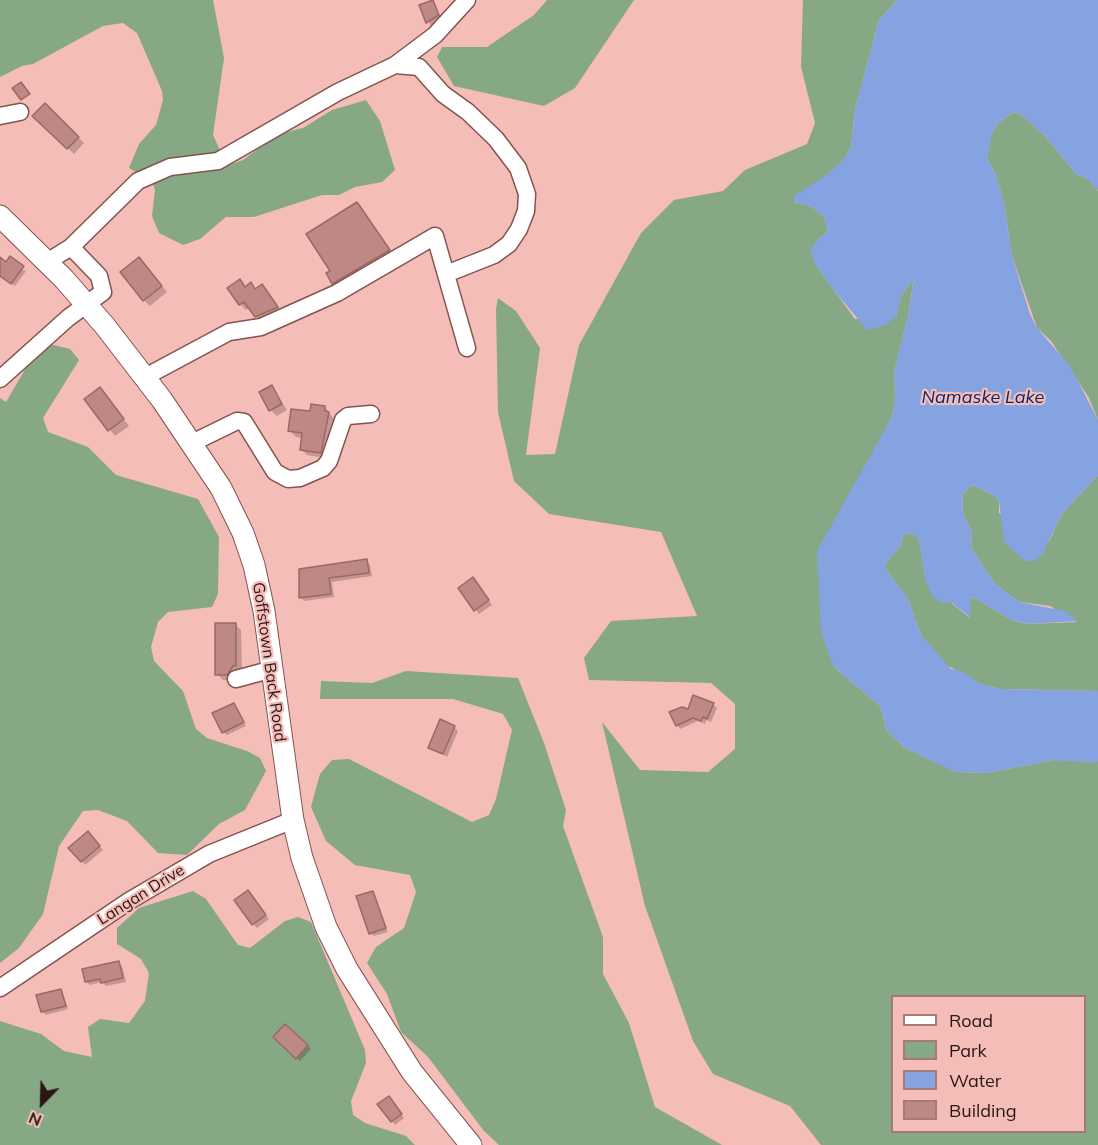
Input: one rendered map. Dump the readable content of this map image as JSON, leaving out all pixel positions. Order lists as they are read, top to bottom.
{
  "streets": {
    "main road": ["Goffstown Back Road"],
    "street": ["Langan Drive"]
  },
  "crossings": [
    ["Goffstown Back Road", "Langan Drive"]
  ],
  "water": ["Namaske Lake"],
  "legend": [
    "Road",
    "Park",
    "Water",
    "Building"
  ],
  "north": "bottom left"
}
